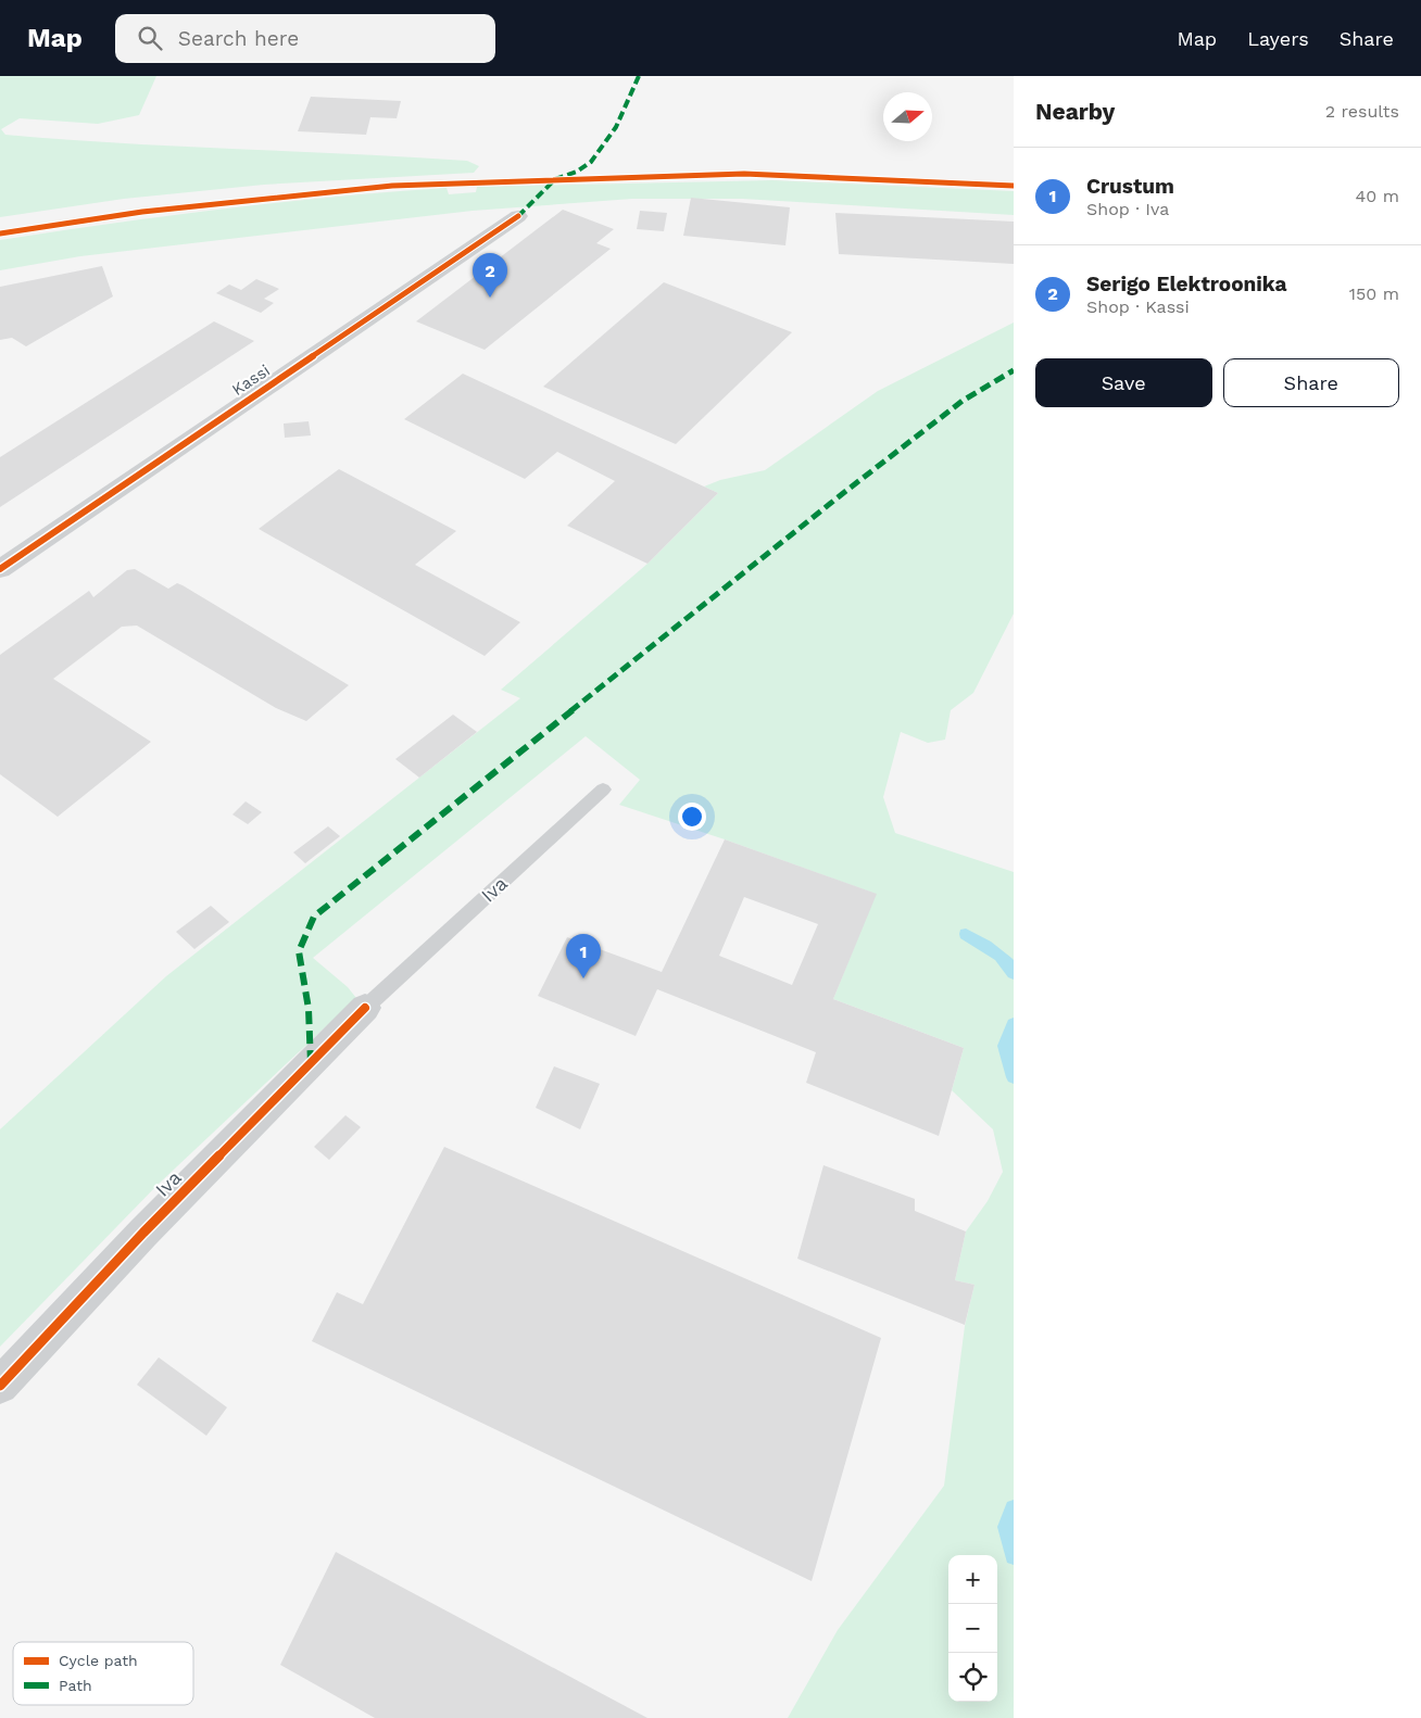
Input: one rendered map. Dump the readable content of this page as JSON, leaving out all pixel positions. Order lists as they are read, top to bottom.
{
  "streets": {
    "street": ["Kassi", "Iva"]
  },
  "legend": ["Cycle path", "Path"],
  "north": "right",
  "page": {
    "header": "Map",
    "search": "Search here",
    "nav": ["Map", "Layers", "Share"],
    "heading": ["Nearby", "2 results"],
    "list": [
      {
        "mark": "1",
        "name": "Crustum",
        "note": "Shop · Iva",
        "value": "40 m"
      },
      {
        "mark": "2",
        "name": "Serigo Elektroonika",
        "note": "Shop · Kassi",
        "value": "150 m"
      }
    ],
    "pins": ["2", "1"],
    "buttons": ["Save", "Share"],
    "map_buttons": ["+", "−"]
  }
}
